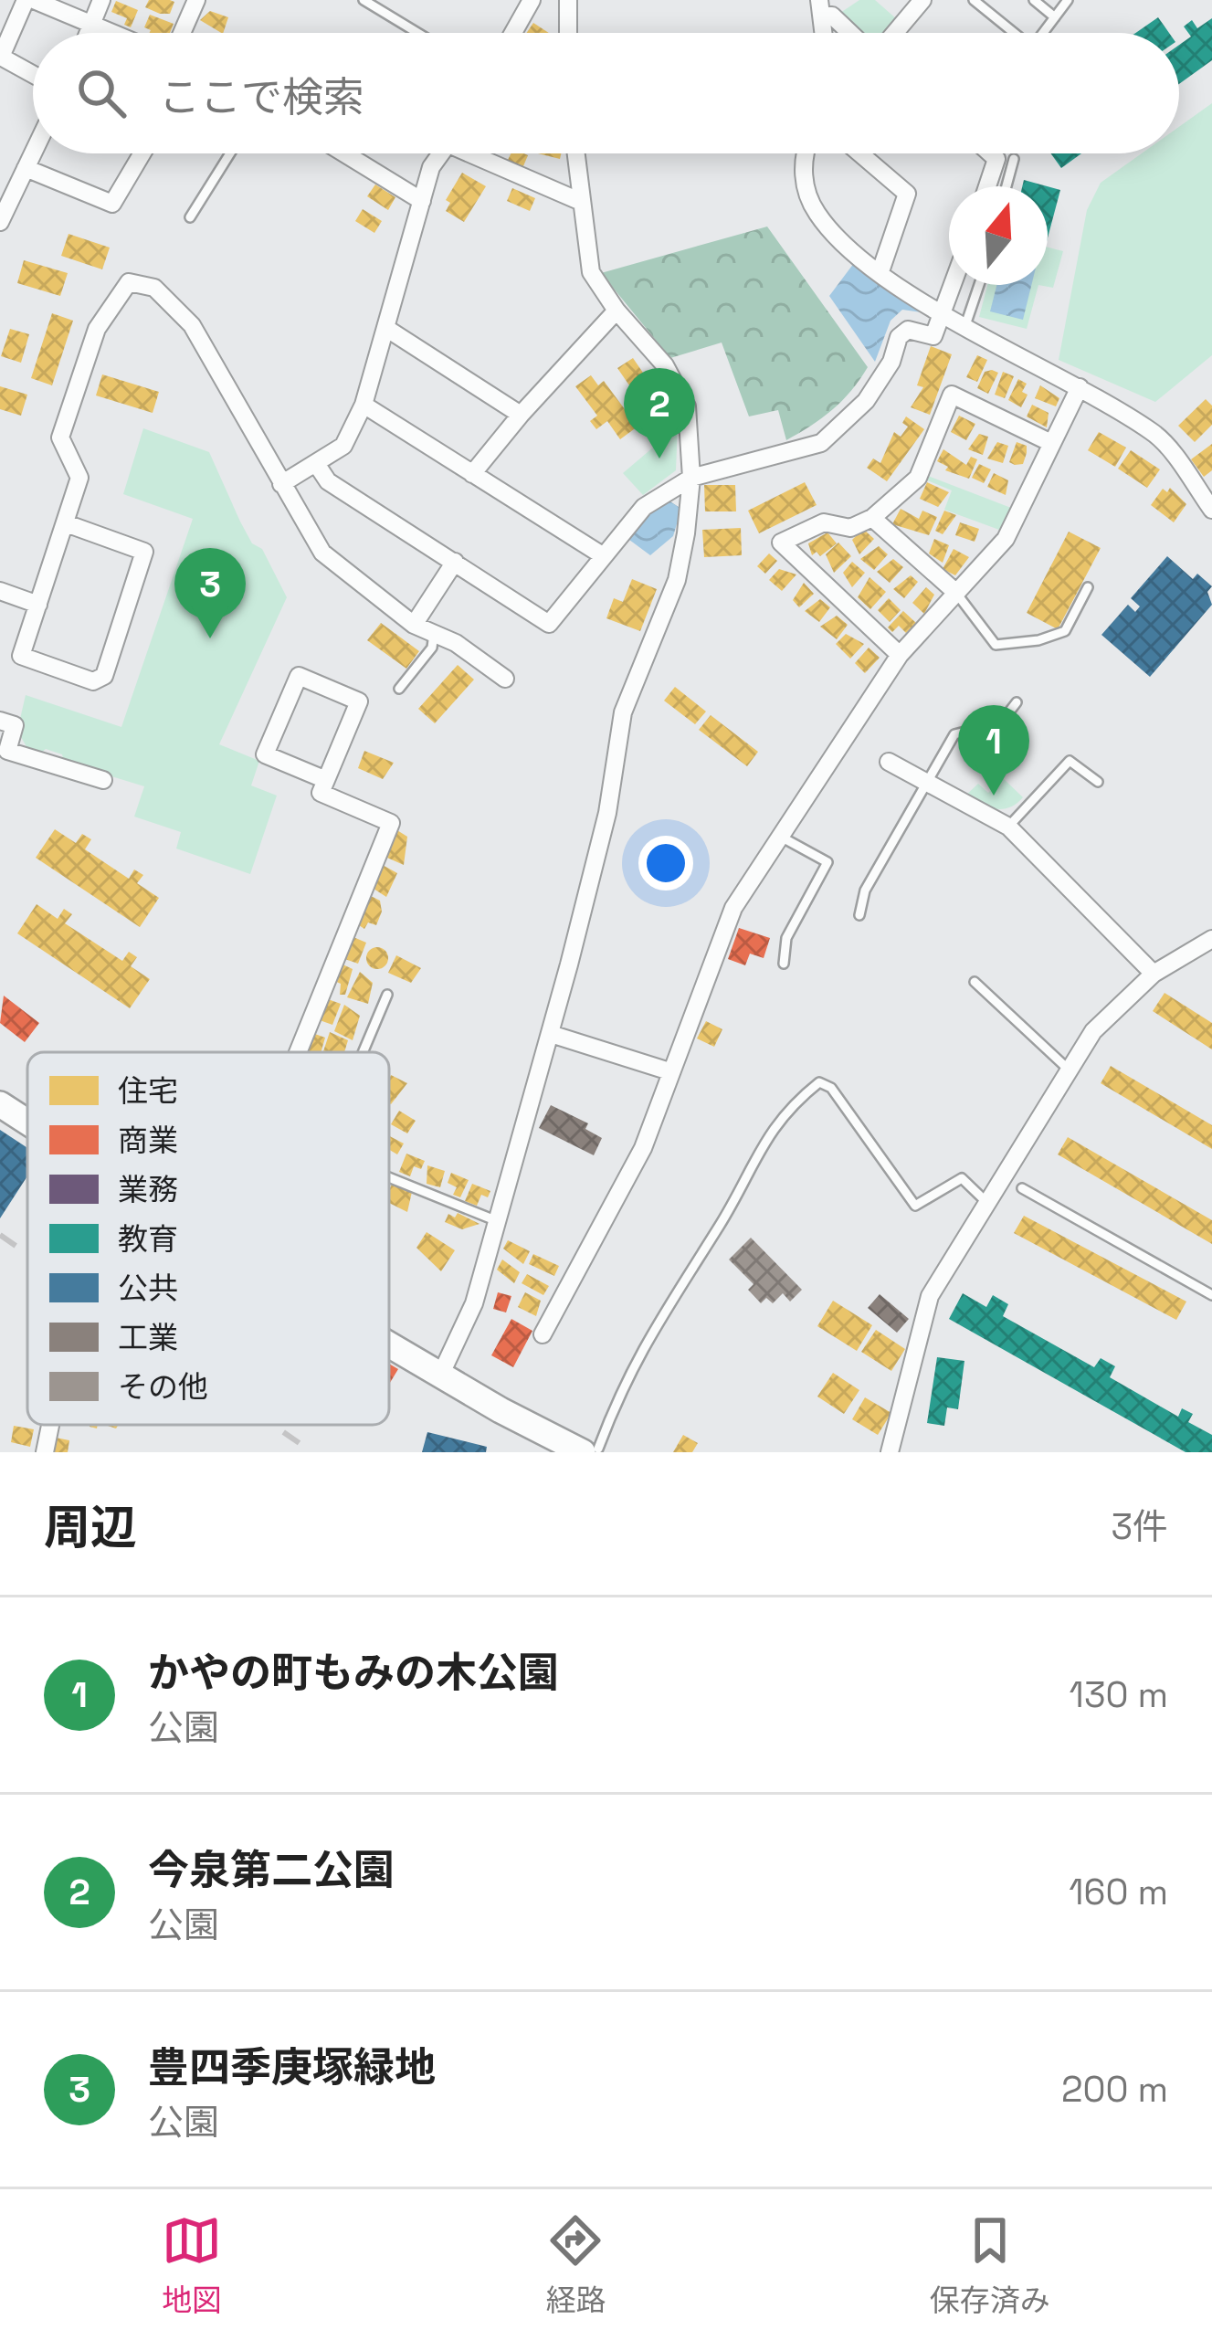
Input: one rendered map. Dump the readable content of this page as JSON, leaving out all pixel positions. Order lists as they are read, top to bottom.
{
  "legend": [
    "住宅",
    "商業",
    "業務",
    "教育",
    "公共",
    "工業",
    "その他"
  ],
  "north": "top",
  "page": {
    "search": "ここで検索",
    "pins": ["2", "3", "1"],
    "heading": ["周辺", "3件"],
    "list": [
      {
        "mark": "1",
        "name": "かやの町もみの木公園",
        "note": "公園",
        "value": "130 m"
      },
      {
        "mark": "2",
        "name": "今泉第二公園",
        "note": "公園",
        "value": "160 m"
      },
      {
        "mark": "3",
        "name": "豊四季庚塚緑地",
        "note": "公園",
        "value": "200 m"
      }
    ],
    "nav": ["地図", "経路", "保存済み"]
  }
}
